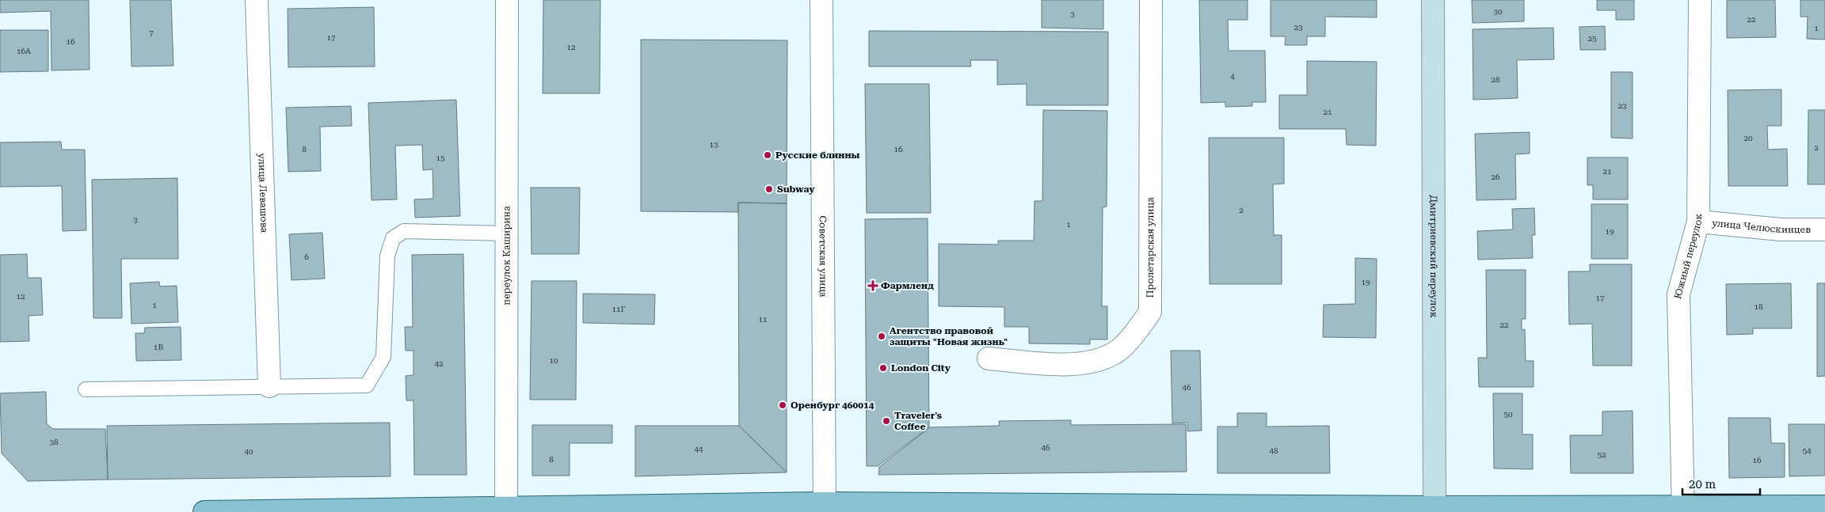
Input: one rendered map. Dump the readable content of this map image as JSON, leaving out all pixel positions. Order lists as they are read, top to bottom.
{
  "streets": {
    "street": [
      "улица Левашова",
      "улица Челюскинцев",
      "Пролетарская улица",
      "переулок Каширина",
      "Советская улица",
      "Дмитриевский переулок",
      "Южный переулок"
    ]
  },
  "crossings": [
    ["улица Челюскинцев", "Южный переулок"]
  ],
  "places": {
    "other": [
      "Русские блинны",
      "Subway",
      "Агентство правовой защиты \"Новая жизнь\"",
      "London City",
      "Оренбург 460014",
      "Traveler's Coffee"
    ],
    "health": ["Фармленд"]
  },
  "house_numbers": [
    "30",
    "3",
    "22",
    "23",
    "1",
    "7",
    "17",
    "25",
    "16",
    "12",
    "16А",
    "4",
    "28",
    "23",
    "21",
    "20",
    "13",
    "2",
    "8",
    "16",
    "15",
    "21",
    "26",
    "2",
    "3",
    "1",
    "19",
    "6",
    "19",
    "12",
    "17",
    "1",
    "18",
    "11Г",
    "11",
    "22",
    "1В",
    "10",
    "42",
    "46",
    "50",
    "38",
    "46",
    "44",
    "48",
    "54",
    "40",
    "52",
    "8",
    "16"
  ],
  "scale_bar": "20 m"
}
